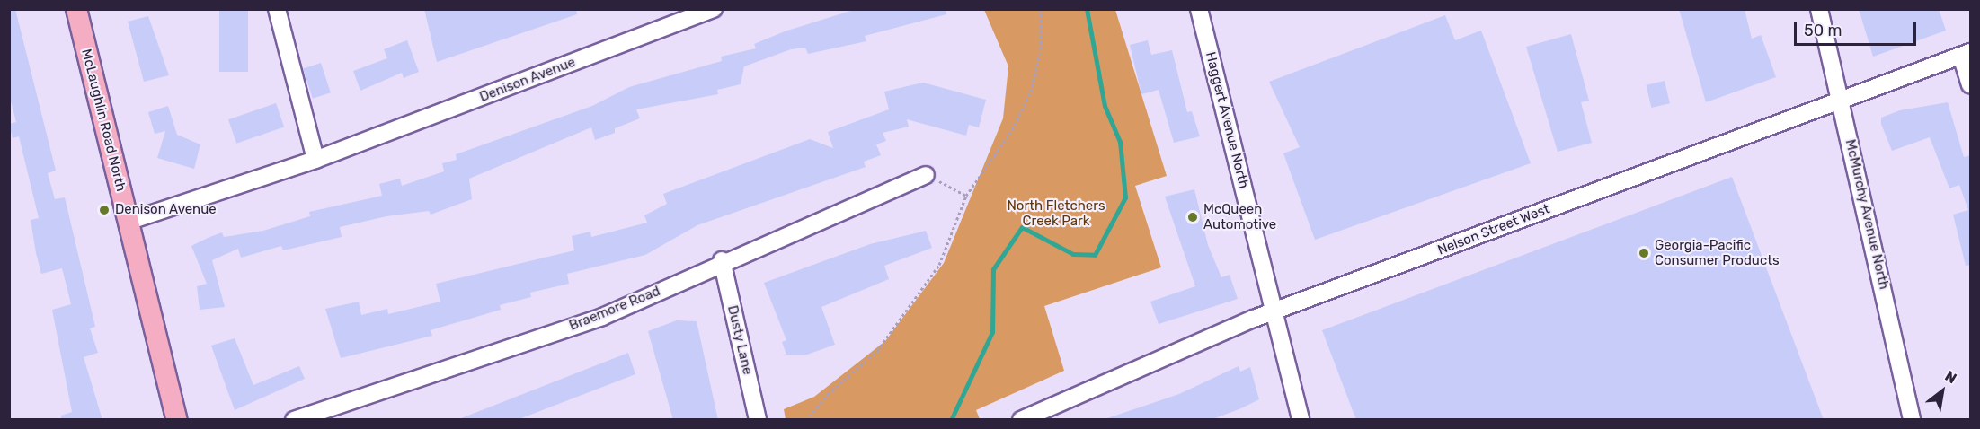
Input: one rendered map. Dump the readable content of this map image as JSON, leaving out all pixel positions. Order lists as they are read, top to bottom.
{
  "streets": {
    "main road": ["McLaughlin Road North"],
    "street": [
      "Denison Avenue",
      "Haggert Avenue North",
      "McMurchy Avenue North",
      "Nelson Street West",
      "Braemore Road",
      "Dusty Lane"
    ]
  },
  "crossings": [
    ["Denison Avenue", "McLaughlin Road North"],
    ["Haggert Avenue North", "Nelson Street West"],
    ["McMurchy Avenue North", "Nelson Street West"],
    ["Braemore Road", "Dusty Lane"]
  ],
  "parks": ["North Fletchers Creek Park"],
  "places": ["Denison Avenue", "McQueen Automotive", "Georgia-Pacific Consumer Products"],
  "scale_bar": "50 m",
  "north": "top right"
}
